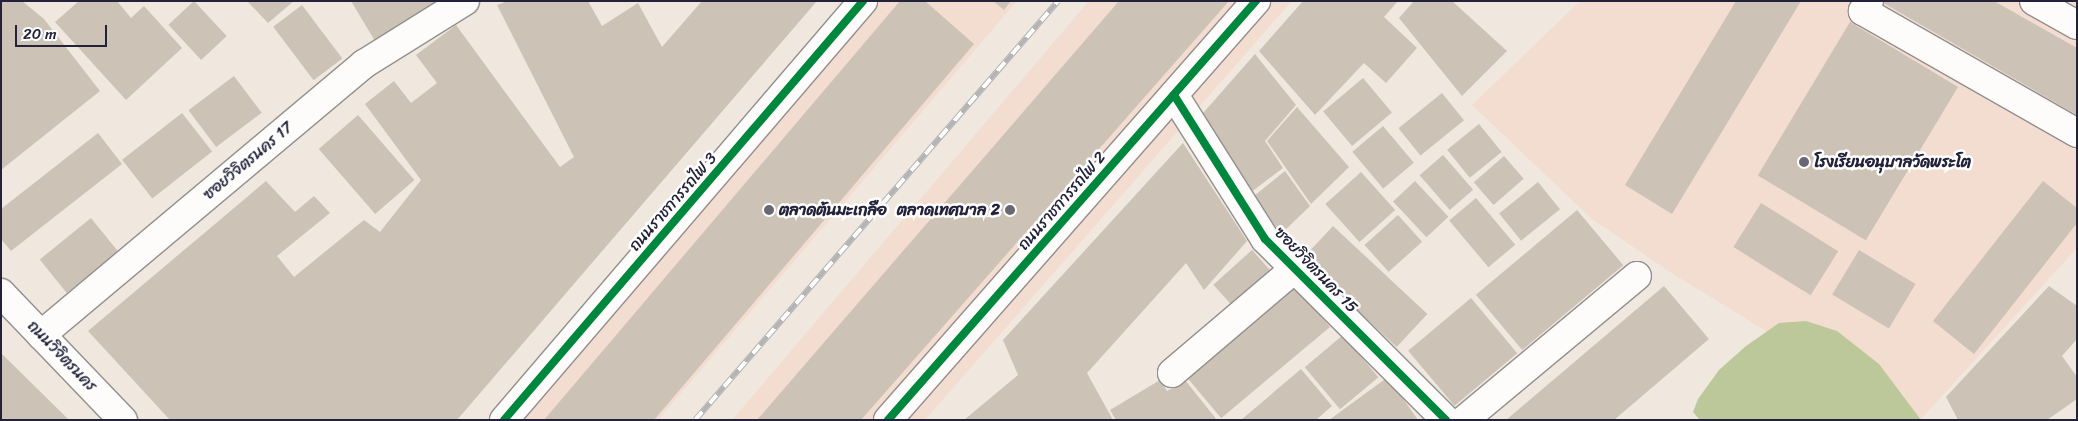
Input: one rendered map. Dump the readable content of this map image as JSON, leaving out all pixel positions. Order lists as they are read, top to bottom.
{
  "streets": {
    "street": [
      "ซอยวิจิตรนคร 17",
      "ถนนราชการรถไฟ 2",
      "ถนนราชการรถไฟ 3",
      "ซอยวิจิตรนคร 15",
      "ถนนวิจิตรนคร"
    ]
  },
  "crossings": [
    ["ซอยวิจิตรนคร 17", "ถนนวิจิตรนคร"],
    ["ถนนราชการรถไฟ 2", "ซอยวิจิตรนคร 15"]
  ],
  "places": ["โรงเรียนอนุบาลวัดพระโต", "ตลาดต้นมะเกลือ", "ตลาดเทศบาล 2"],
  "scale_bar": "20 m"
}
